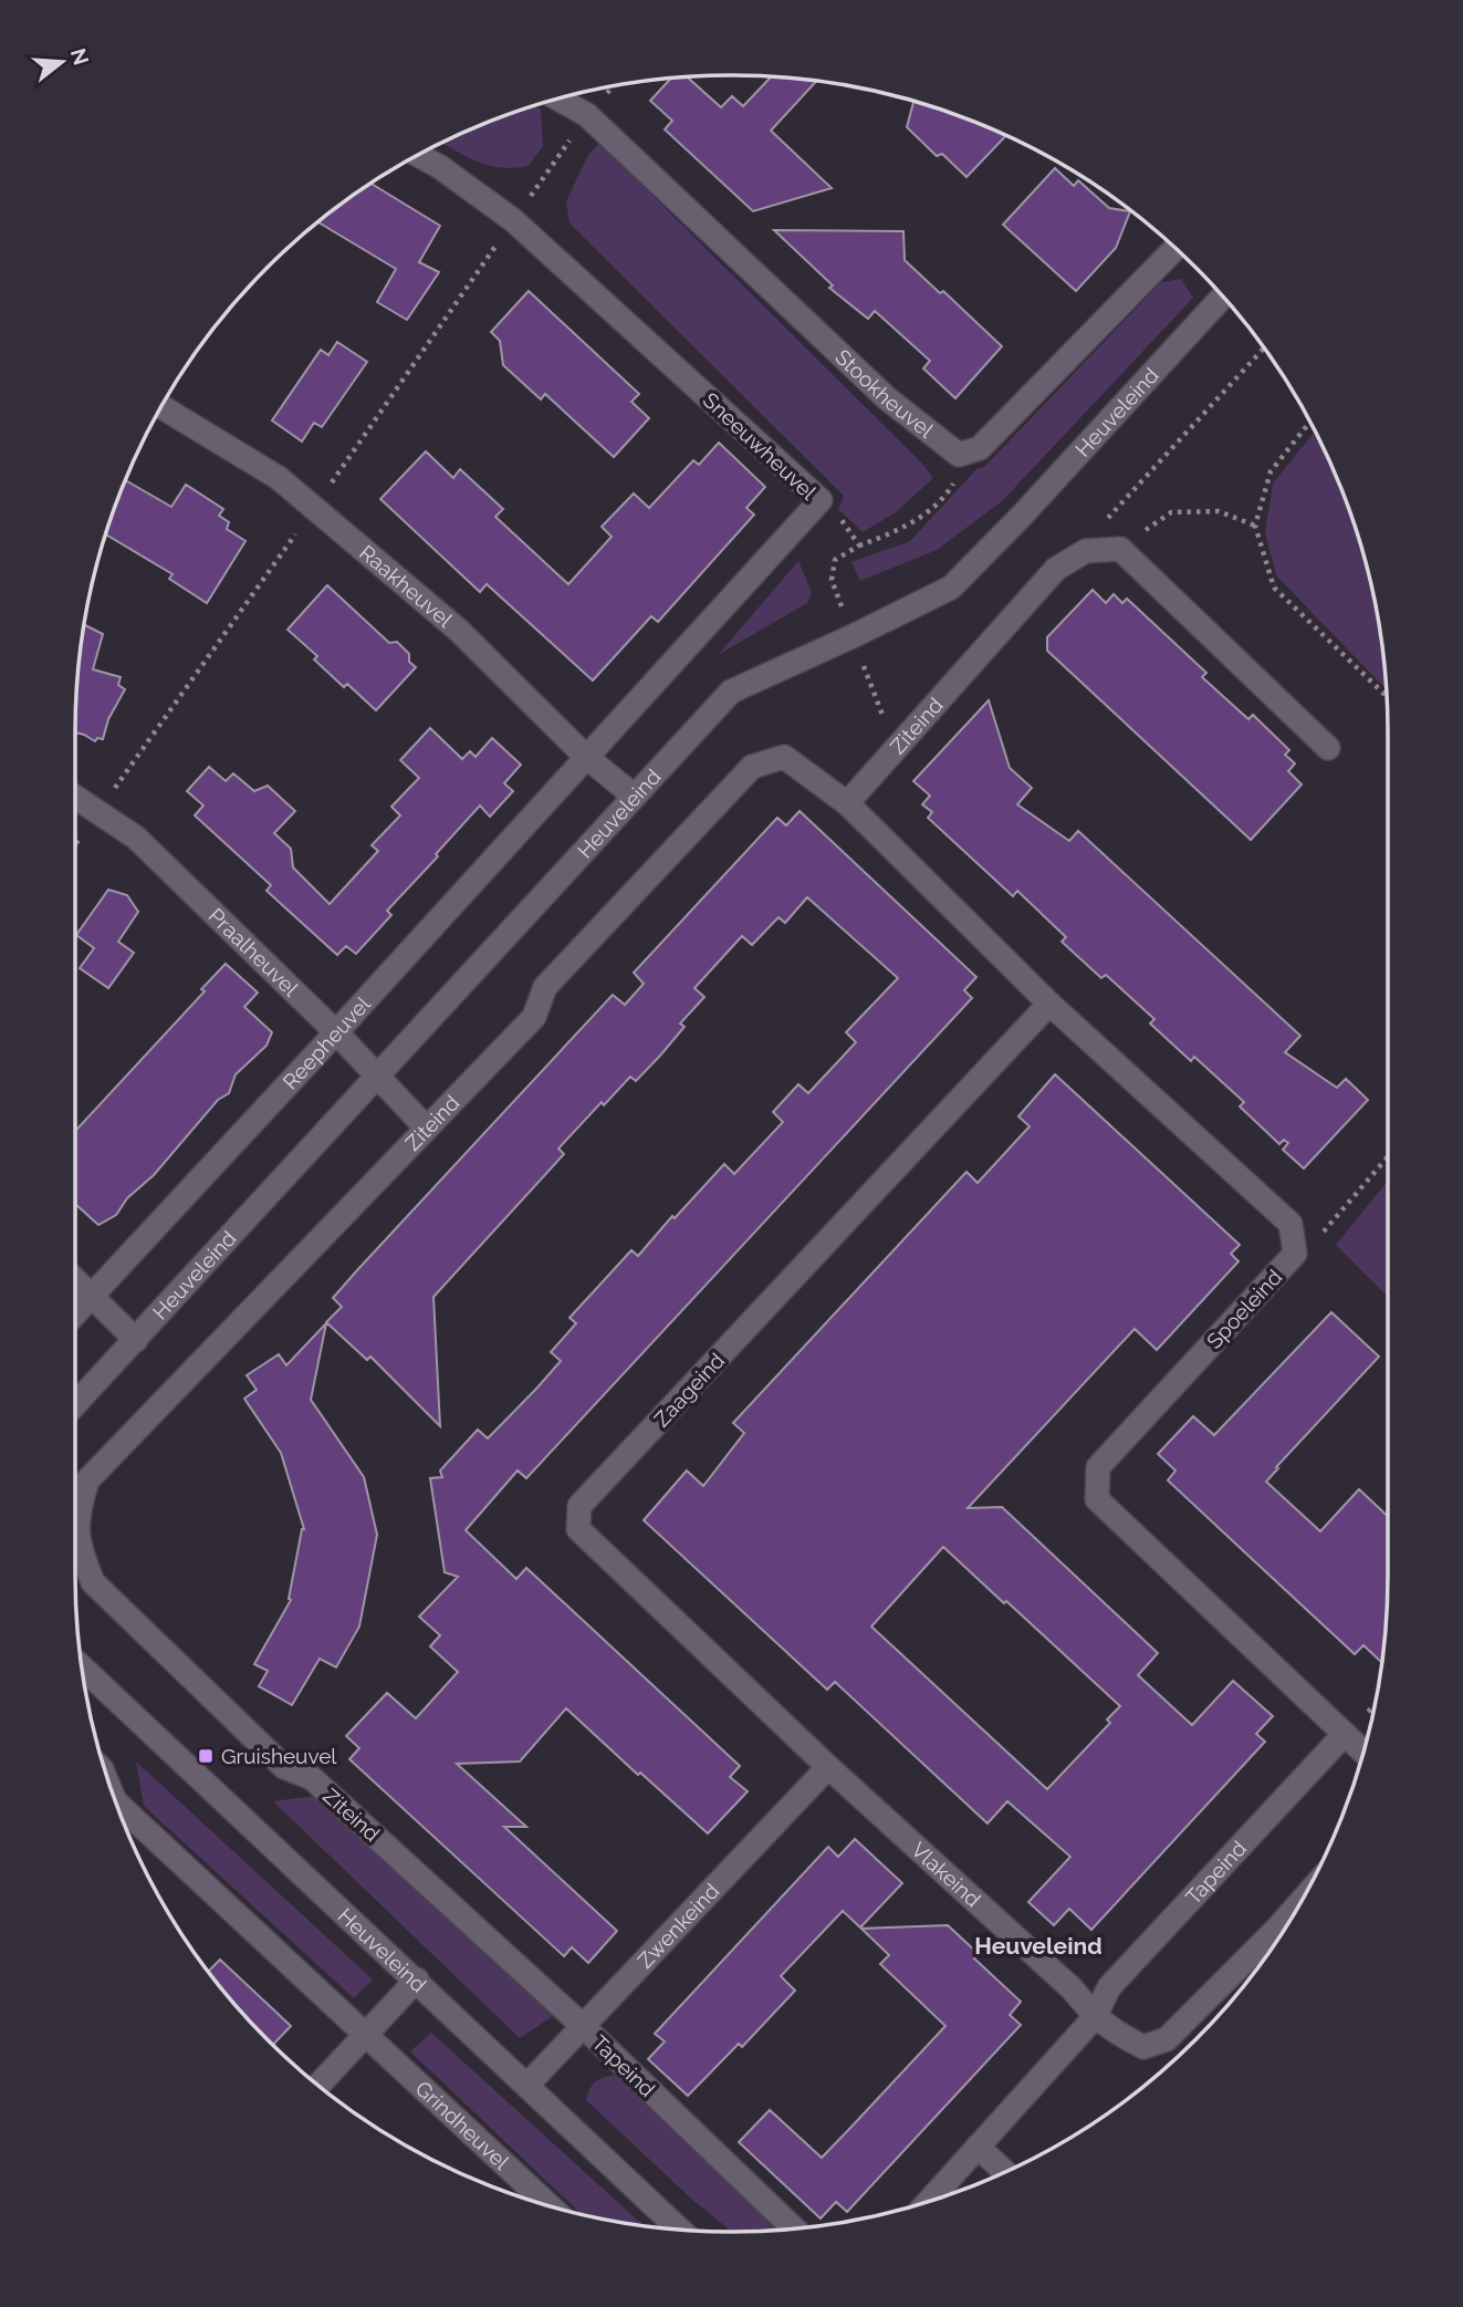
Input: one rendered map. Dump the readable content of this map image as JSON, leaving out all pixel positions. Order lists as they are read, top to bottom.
{
  "streets": {
    "street": [
      "Stookheuvel",
      "Heuveleind",
      "Sneeuwheuvel",
      "Raakheuvel",
      "Ziteind",
      "Praalheuvel",
      "Reepheuvel",
      "Spoeleind",
      "Zaageind",
      "Tapeind",
      "Vlakeind",
      "Zwenkeind",
      "Grindheuvel"
    ]
  },
  "crossings": [
    ["Heuveleind", "Raakheuvel"],
    ["Heuveleind", "Praalheuvel"],
    ["Heuveleind", "Zwenkeind"],
    ["Sneeuwheuvel", "Raakheuvel"],
    ["Sneeuwheuvel", "Reepheuvel"],
    ["Raakheuvel", "Reepheuvel"],
    ["Ziteind", "Praalheuvel"],
    ["Ziteind", "Spoeleind"],
    ["Ziteind", "Tapeind"],
    ["Ziteind", "Zwenkeind"],
    ["Praalheuvel", "Reepheuvel"],
    ["Spoeleind", "Zaageind"],
    ["Spoeleind", "Tapeind"],
    ["Zaageind", "Vlakeind"],
    ["Zaageind", "Zwenkeind"],
    ["Tapeind", "Vlakeind"],
    ["Tapeind", "Zwenkeind"],
    ["Vlakeind", "Zwenkeind"]
  ],
  "districts": ["Heuveleind"],
  "places": {
    "transit": ["Gruisheuvel"]
  },
  "north": "right"
}
